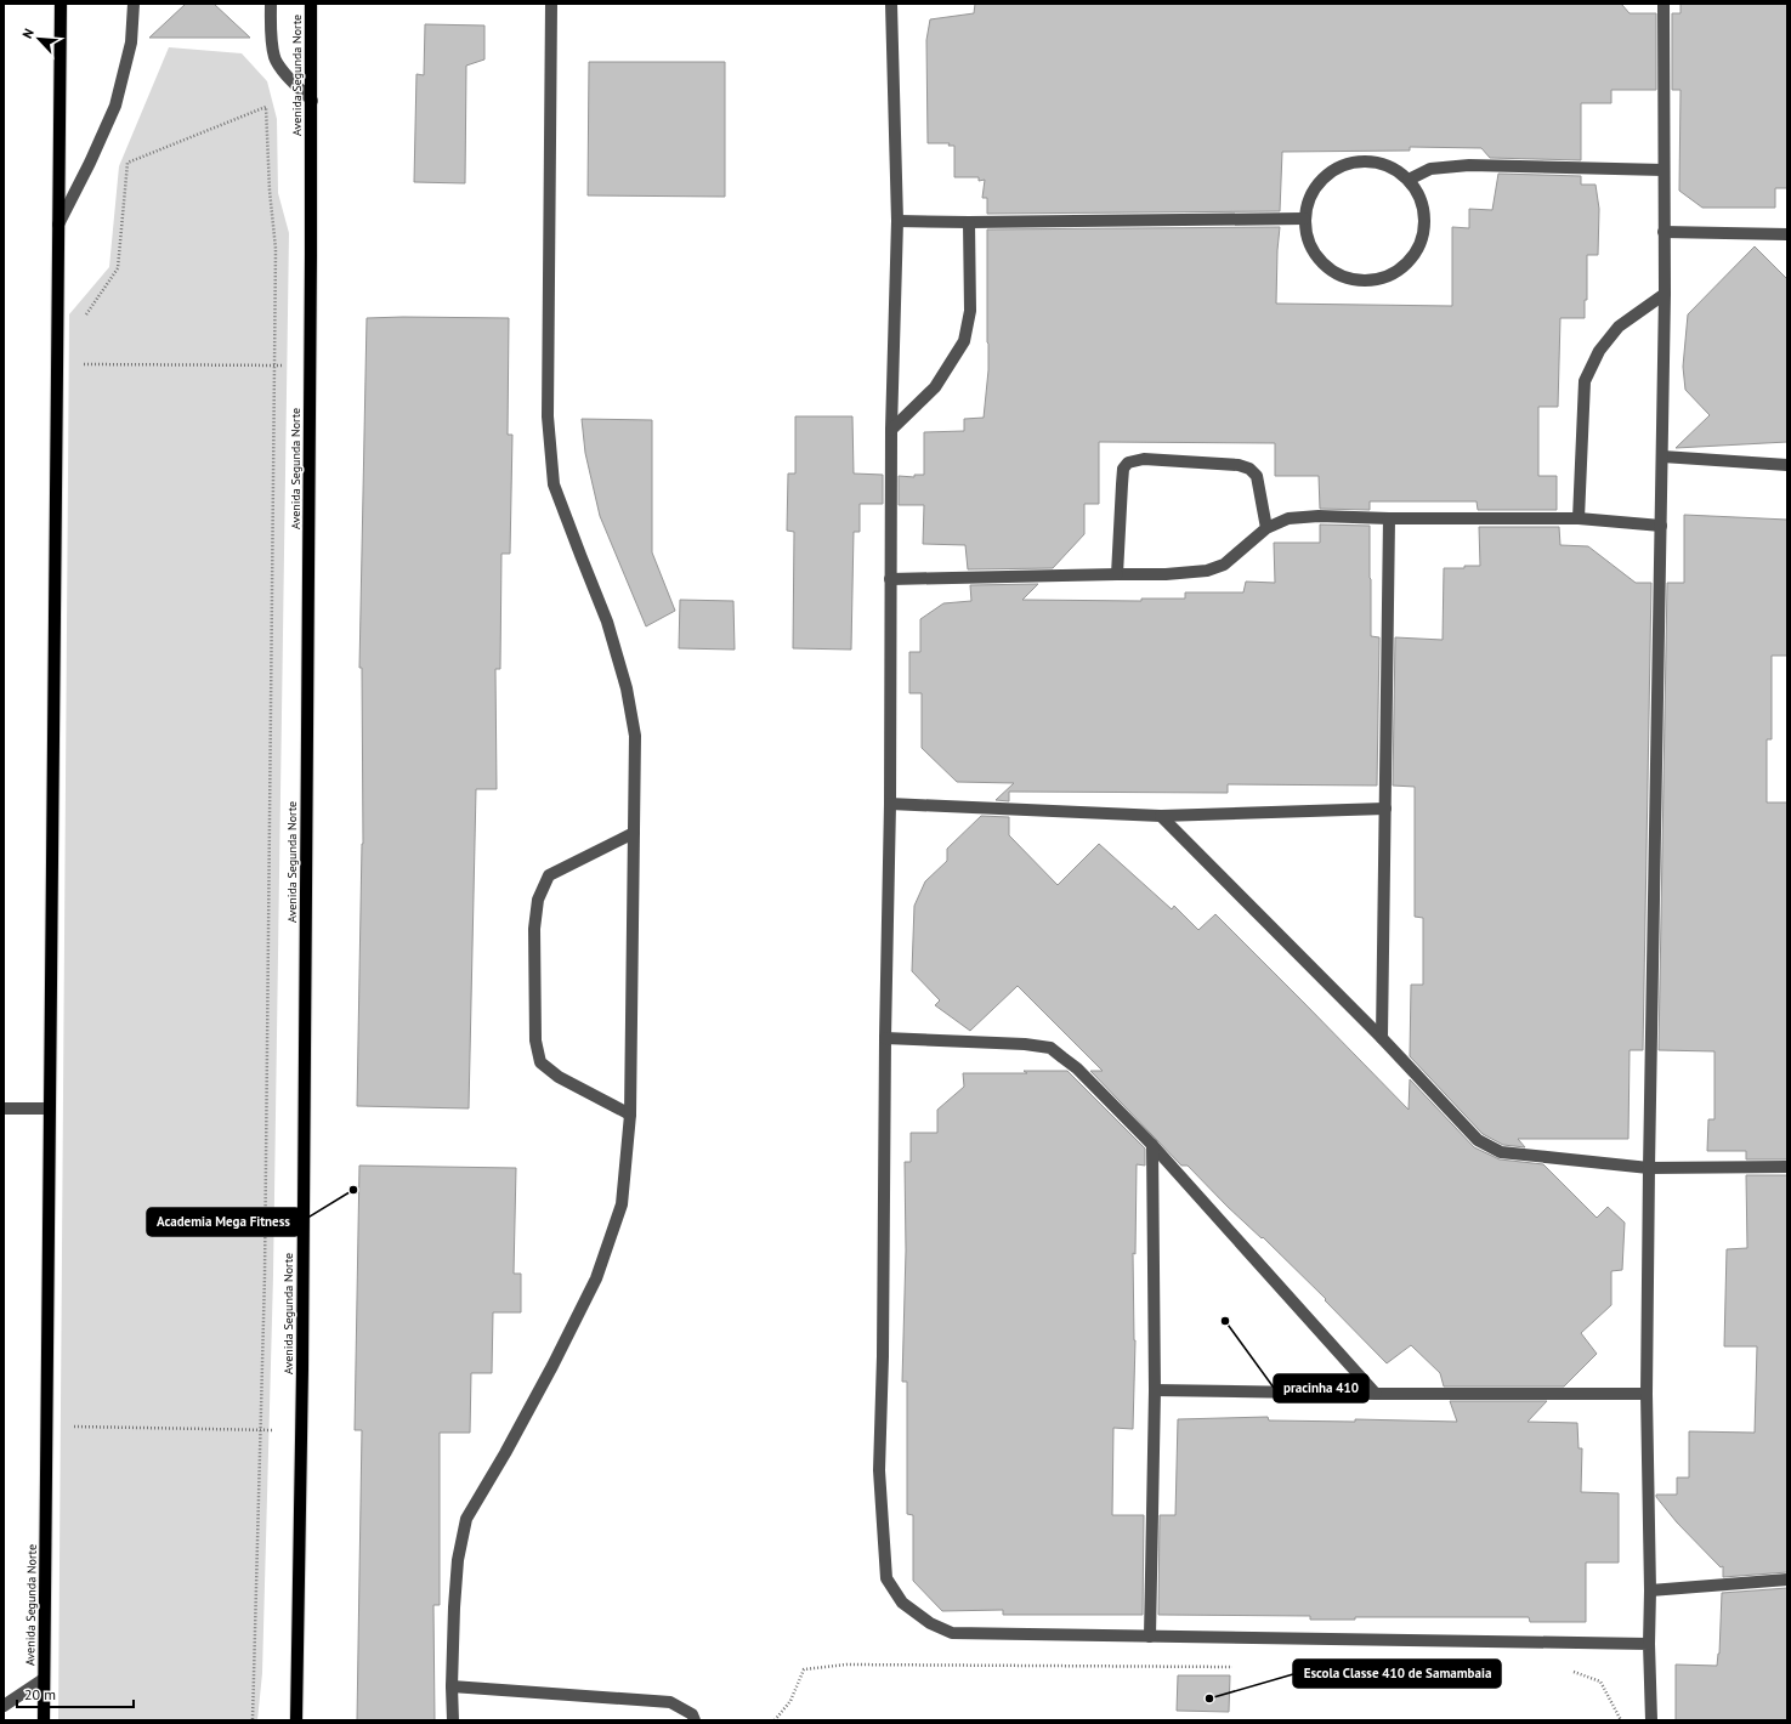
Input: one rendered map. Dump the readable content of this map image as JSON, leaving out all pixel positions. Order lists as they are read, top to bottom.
{
  "streets": {
    "main road": ["Avenida Segunda Norte"]
  },
  "places": ["Academia Mega Fitness", "pracinha 410", "Escola Classe 410 de Samambaia"],
  "scale_bar": "20 m",
  "north": "top left"
}
